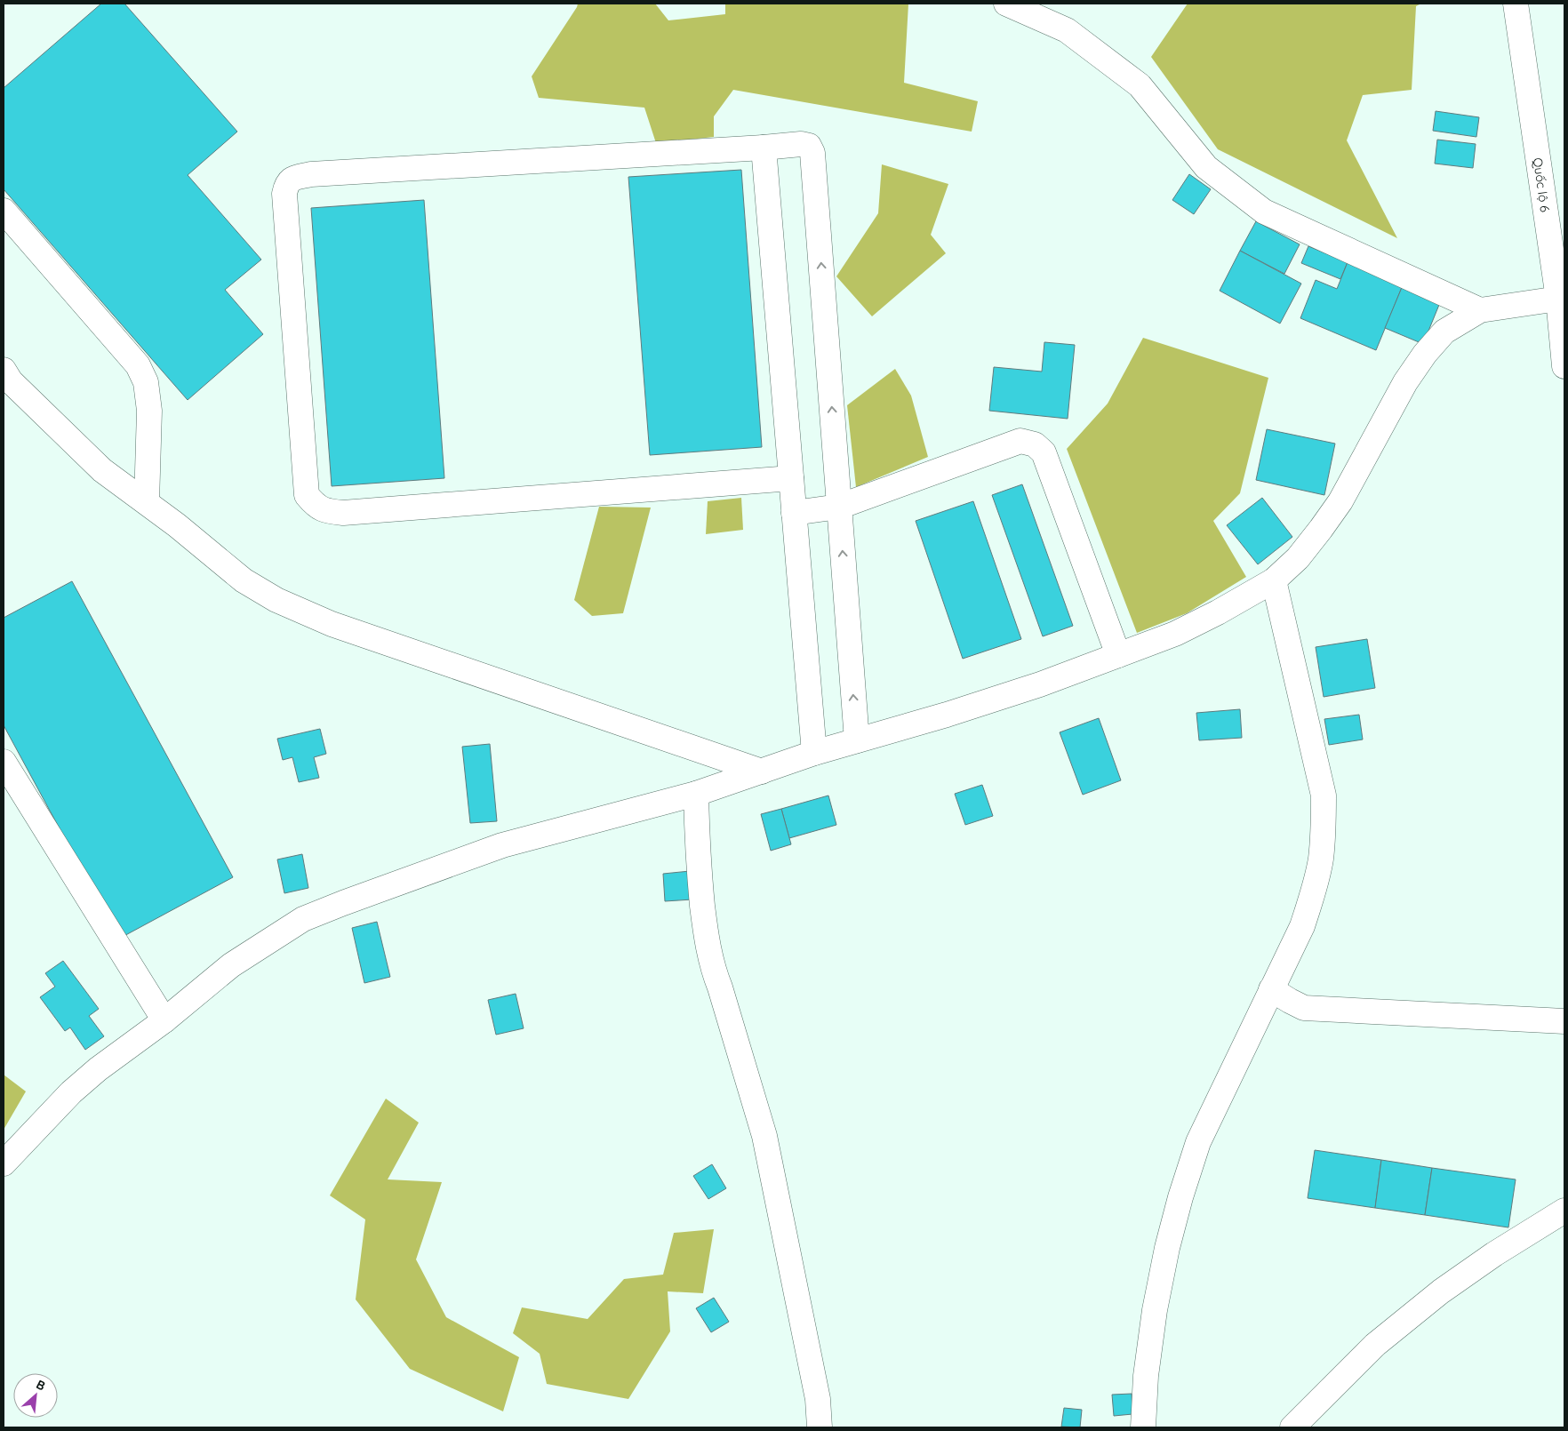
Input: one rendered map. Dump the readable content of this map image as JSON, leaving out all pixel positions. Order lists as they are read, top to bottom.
{
  "streets": {
    "main road": ["Quốc lộ 6"]
  },
  "north": "top right"
}
